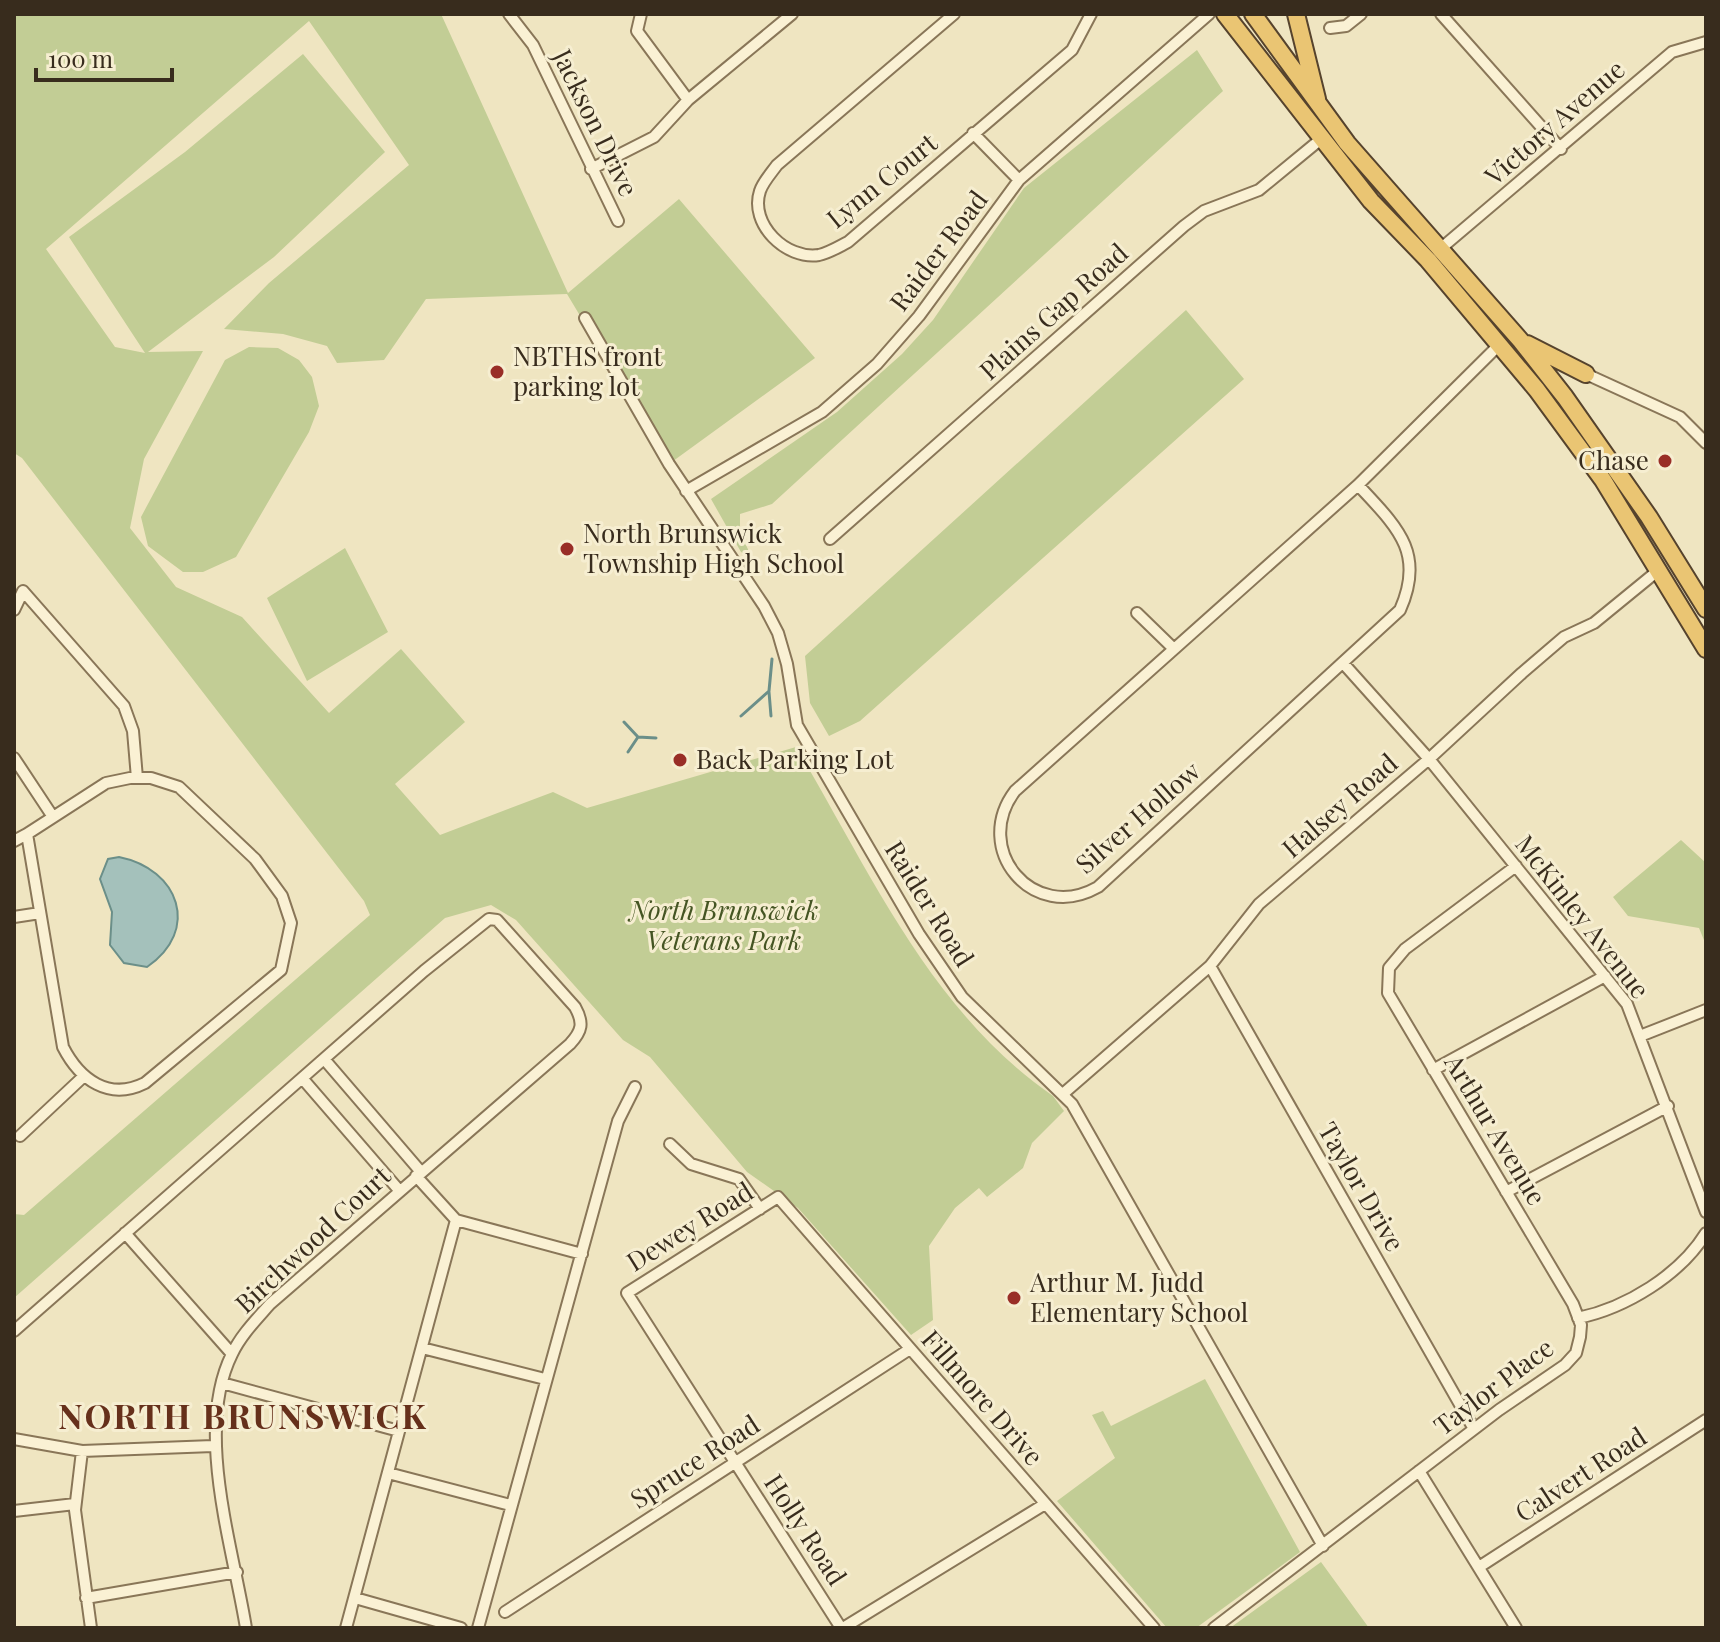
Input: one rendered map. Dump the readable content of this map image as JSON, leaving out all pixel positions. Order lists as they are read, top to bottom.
{
  "streets": {
    "street": [
      "Jackson Drive",
      "Victory Avenue",
      "Lynn Court",
      "Raider Road",
      "Plains Gap Road",
      "Halsey Road",
      "Silver Hollow",
      "McKinley Avenue",
      "Arthur Avenue",
      "Taylor Drive",
      "Dewey Road",
      "Birchwood Court",
      "Taylor Place",
      "Fillmore Drive",
      "Spruce Road",
      "Calvert Road",
      "Holly Road"
    ]
  },
  "crossings": [
    ["Raider Road", "Halsey Road"],
    ["Raider Road", "Taylor Place"],
    ["Halsey Road", "McKinley Avenue"],
    ["Halsey Road", "Taylor Drive"],
    ["Silver Hollow", "McKinley Avenue"],
    ["McKinley Avenue", "Arthur Avenue"],
    ["Arthur Avenue", "Taylor Place"],
    ["Taylor Drive", "Taylor Place"],
    ["Dewey Road", "Fillmore Drive"],
    ["Dewey Road", "Holly Road"],
    ["Fillmore Drive", "Spruce Road"],
    ["Spruce Road", "Holly Road"]
  ],
  "districts": ["NORTH BRUNSWICK"],
  "parks": ["North Brunswick Veterans Park"],
  "places": [
    "NBTHS front parking lot",
    "Chase",
    "North Brunswick Township High School",
    "Back Parking Lot",
    "Arthur M. Judd Elementary School"
  ],
  "scale_bar": "100 m"
}
